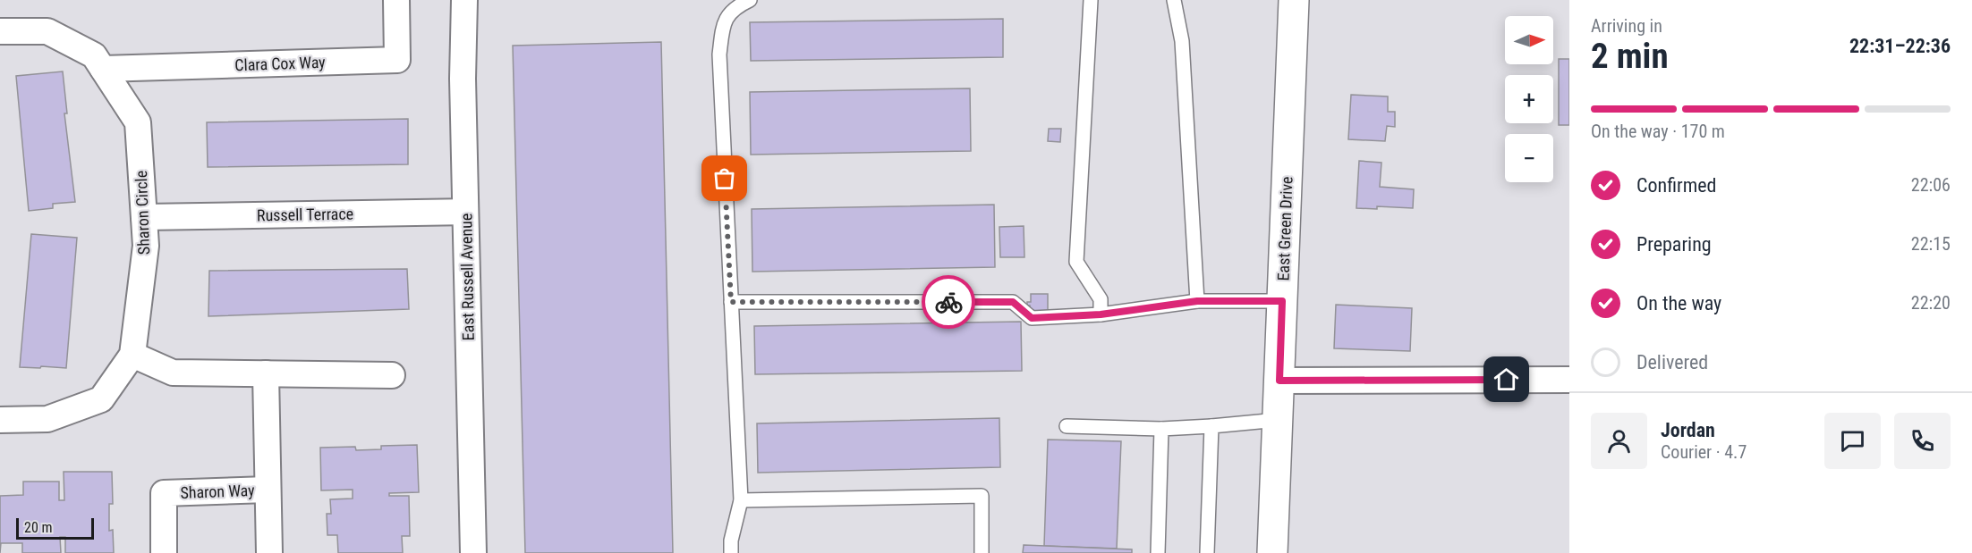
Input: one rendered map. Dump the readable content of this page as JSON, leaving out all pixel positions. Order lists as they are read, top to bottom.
{
  "streets": {
    "main road": ["East Green Drive"],
    "street": [
      "Clara Cox Way",
      "Sharon Circle",
      "Russell Terrace",
      "East Russell Avenue",
      "Sharon Way"
    ]
  },
  "crossings": [
    ["Clara Cox Way", "Sharon Circle"],
    ["Sharon Circle", "Russell Terrace"],
    ["Russell Terrace", "East Russell Avenue"]
  ],
  "scale_bar": "20 m",
  "north": "right",
  "page": {
    "heading": ["2 min", "Arriving in", "22:31–22:36"],
    "panel": ["Jordan", "Courier · 4.7"],
    "map_buttons": ["+", "−"],
    "bar": "On the way · 170 m",
    "list": [
      ["Confirmed", "22:06"],
      ["Preparing", "22:15"],
      ["On the way", "22:20"],
      "Delivered"
    ],
    "scale": "20 m"
  }
}
